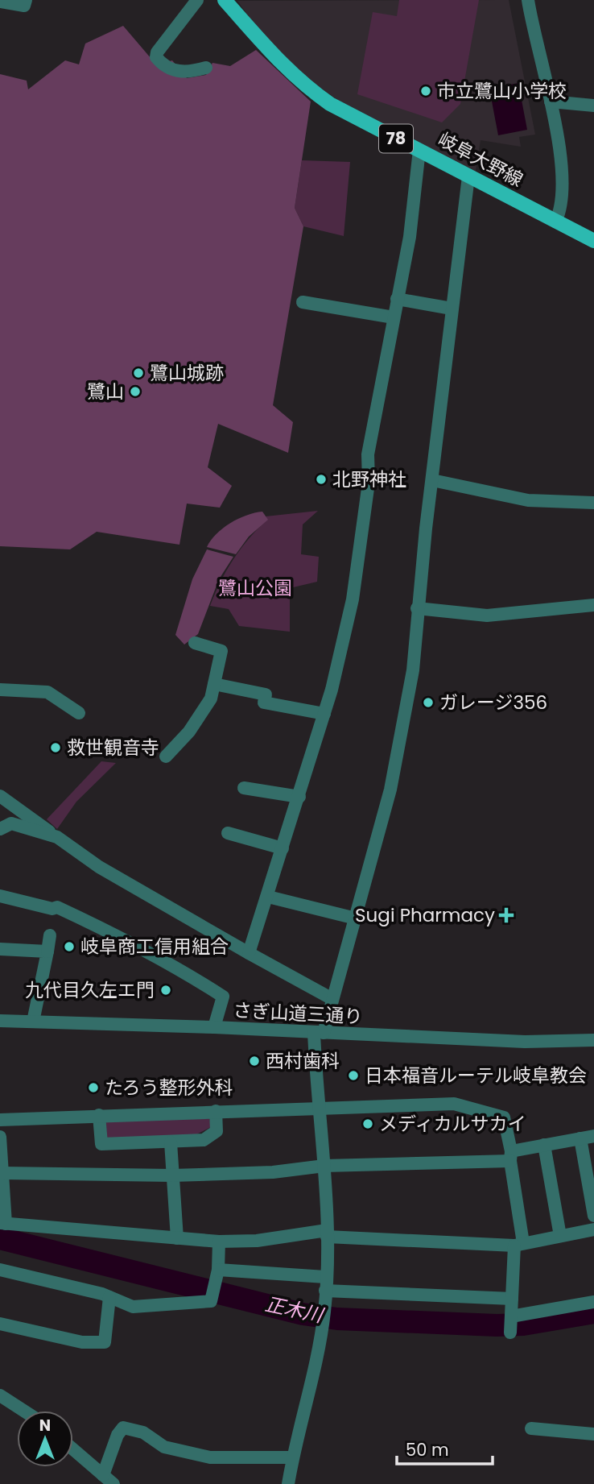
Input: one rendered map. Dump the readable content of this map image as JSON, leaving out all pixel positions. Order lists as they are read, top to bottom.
{
  "streets": {
    "main road": ["78", "岐阜大野線"],
    "street": ["さぎ山道三通り"]
  },
  "water": ["正木川"],
  "parks": ["鷺山公園"],
  "places": {
    "other": [
      "市立鷺山小学校",
      "鷺山城跡",
      "鷺山",
      "北野神社",
      "ガレージ356",
      "救世観音寺",
      "岐阜商工信用組合",
      "九代目久左エ門",
      "西村歯科",
      "日本福音ルーテル岐阜教会",
      "たろう整形外科",
      "メディカルサカイ"
    ],
    "health": ["Sugi Pharmacy"]
  },
  "scale_bar": "50 m",
  "north": "top"
}
